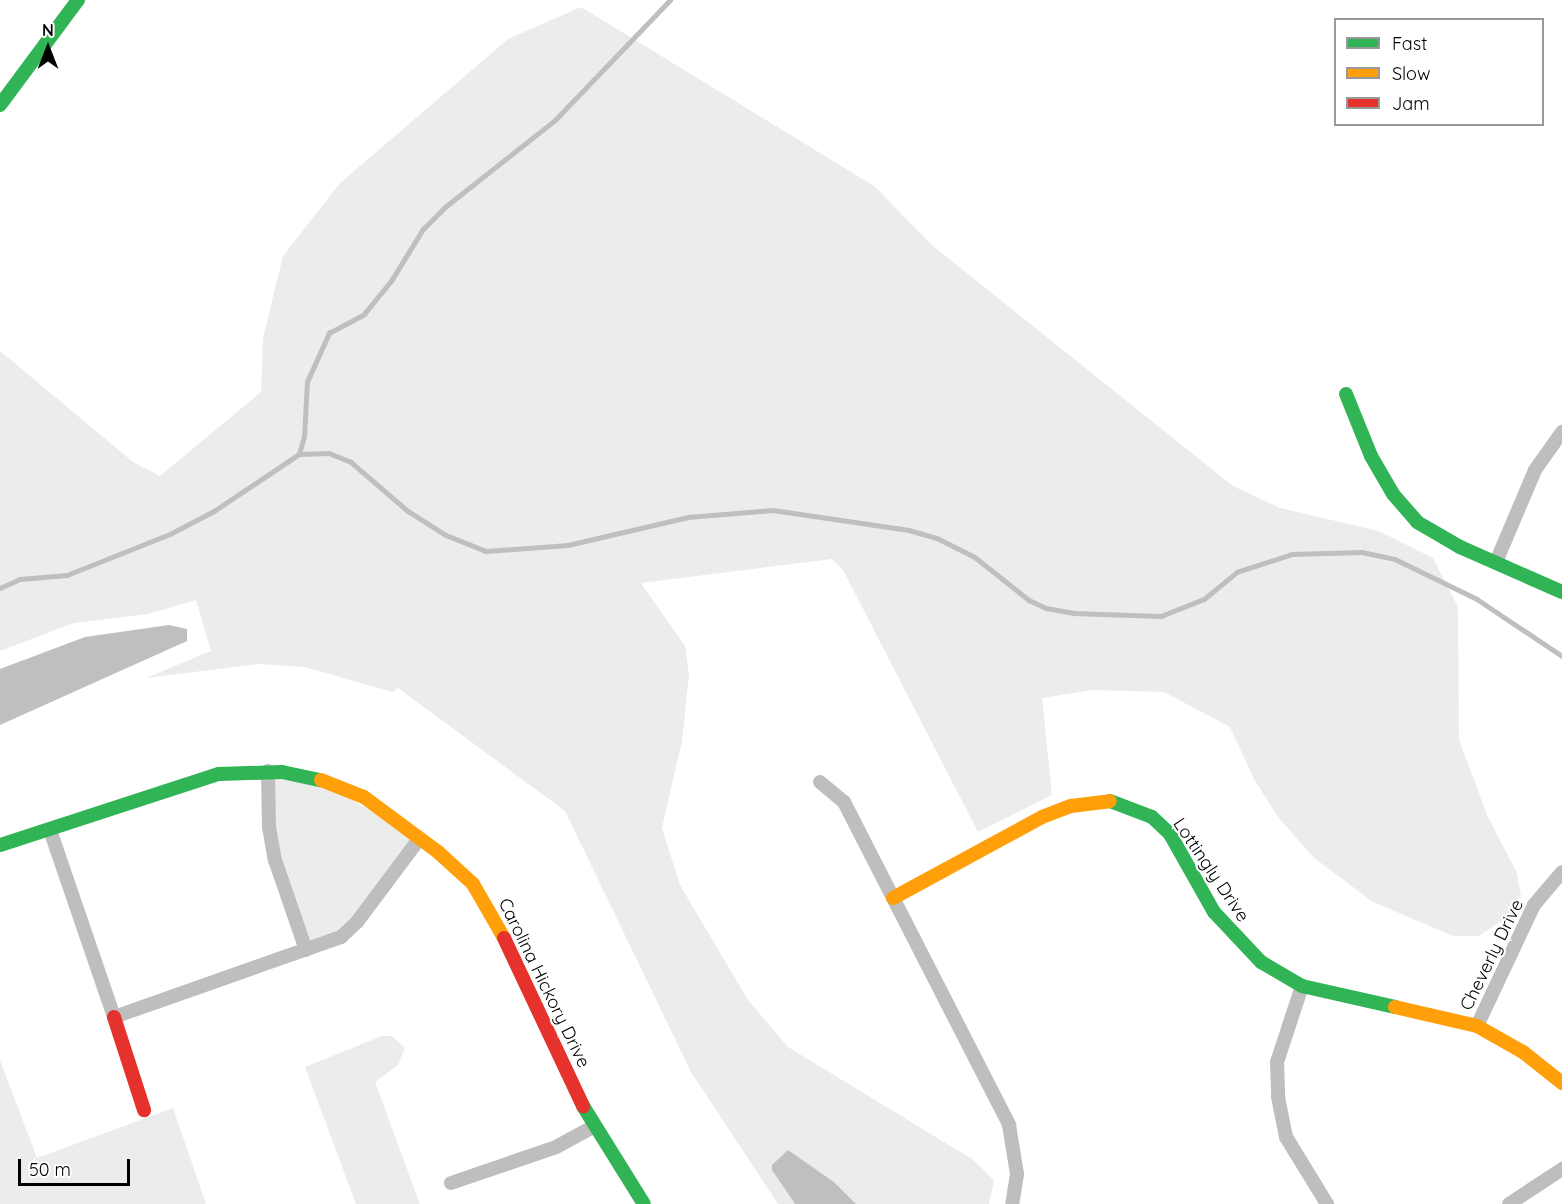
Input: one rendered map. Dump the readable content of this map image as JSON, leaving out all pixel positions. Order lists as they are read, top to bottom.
{
  "streets": {
    "street": ["Lottingly Drive", "Cheverly Drive", "Carolina Hickory Drive"]
  },
  "crossings": [
    ["Lottingly Drive", "Cheverly Drive"]
  ],
  "legend": ["Fast", "Slow", "Jam"],
  "scale_bar": "50 m",
  "north": "top"
}
